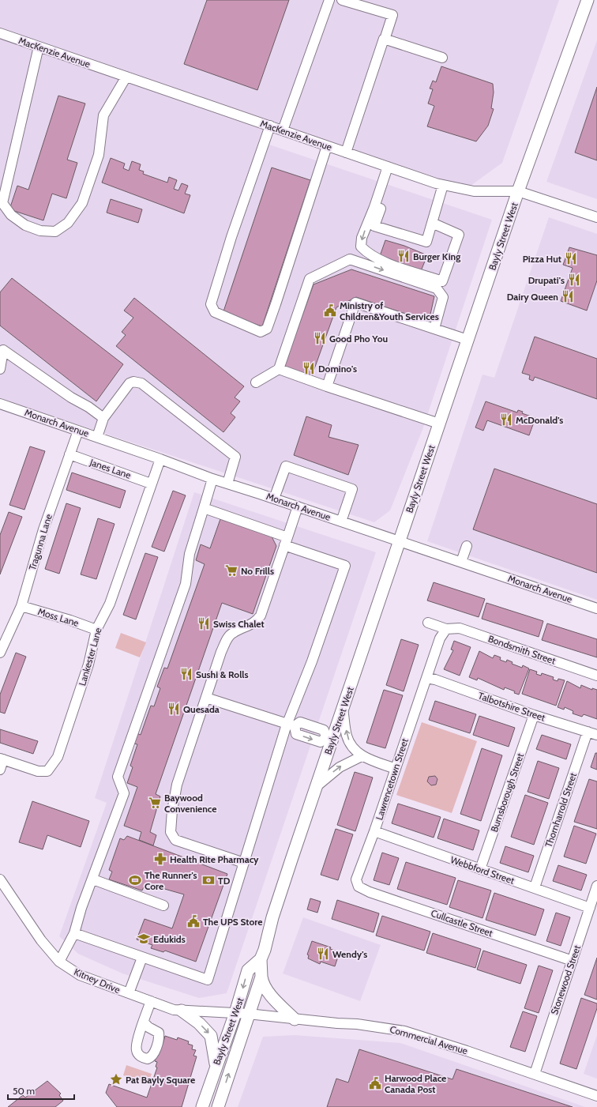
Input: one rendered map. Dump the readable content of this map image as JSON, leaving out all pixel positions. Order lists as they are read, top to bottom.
{
  "streets": {
    "main road": ["Bayly Street West"],
    "street": [
      "MacKenzie Avenue",
      "Monarch Avenue",
      "Janes Lane",
      "Tragunna Lane",
      "Moss Lane",
      "Bondsmith Street",
      "Lankester Lane",
      "Talbotshire Street",
      "Lawrencetown Street",
      "Burnsborough Street",
      "Thornharrold Street",
      "Webbford Street",
      "Cullcastle Street",
      "Stonewood Street",
      "Kitney Drive",
      "Commercial Avenue"
    ]
  },
  "crossings": [
    ["MacKenzie Avenue", "Bayly Street West"],
    ["Bayly Street West", "Monarch Avenue"],
    ["Bayly Street West", "Kitney Drive"],
    ["Bayly Street West", "Commercial Avenue"],
    ["Monarch Avenue", "Tragunna Lane"],
    ["Monarch Avenue", "Lankester Lane"],
    ["Janes Lane", "Tragunna Lane"],
    ["Janes Lane", "Lankester Lane"],
    ["Tragunna Lane", "Moss Lane"],
    ["Moss Lane", "Lankester Lane"],
    ["Talbotshire Street", "Lawrencetown Street"],
    ["Talbotshire Street", "Burnsborough Street"],
    ["Talbotshire Street", "Thornharrold Street"],
    ["Lawrencetown Street", "Webbford Street"],
    ["Lawrencetown Street", "Cullcastle Street"],
    ["Burnsborough Street", "Webbford Street"],
    ["Thornharrold Street", "Webbford Street"],
    ["Webbford Street", "Stonewood Street"],
    ["Cullcastle Street", "Stonewood Street"],
    ["Stonewood Street", "Commercial Avenue"],
    ["Kitney Drive", "Commercial Avenue"]
  ],
  "places": {
    "restaurant": [
      "Burger King",
      "Pizza Hut",
      "Drupati's",
      "Dairy Queen",
      "Good Pho You",
      "Domino's",
      "McDonald's",
      "Swiss Chalet",
      "Sushi & Rolls",
      "Quesada",
      "Wendy's"
    ],
    "public building": ["Ministry of Children&Youth Services", "The UPS Store", "Harwood Place Canada Post"],
    "supermarket": ["No Frills", "Baywood Convenience"],
    "pharmacy": ["Health Rite Pharmacy"],
    "sports": ["The Runner's Core"],
    "bank": ["TD"],
    "school or university": ["Edukids"],
    "place": ["Pat Bayly Square"]
  },
  "scale_bar": "50 m"
}
